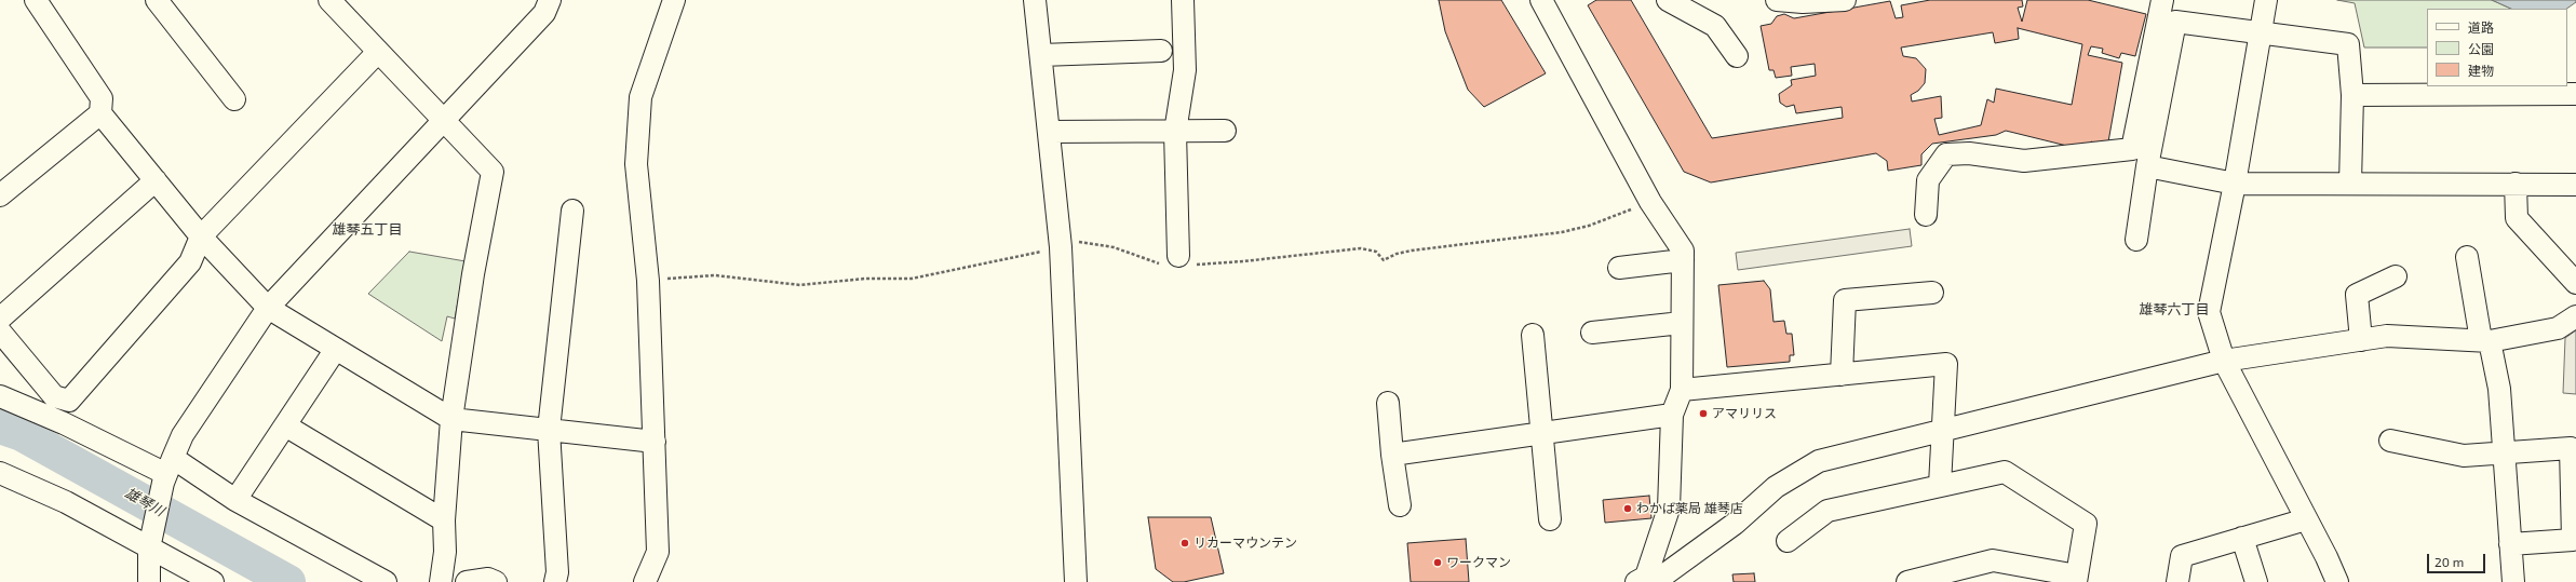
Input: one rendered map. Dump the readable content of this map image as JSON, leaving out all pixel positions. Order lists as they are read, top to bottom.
{
  "districts": ["雄琴五丁目", "雄琴六丁目"],
  "water": ["雄琴川"],
  "places": [
    "アマリリス",
    "わかば薬局 雄琴店",
    "リカーマウンテン",
    "ワークマン"
  ],
  "legend": ["道路", "公園", "建物"],
  "scale_bar": "20 m"
}
